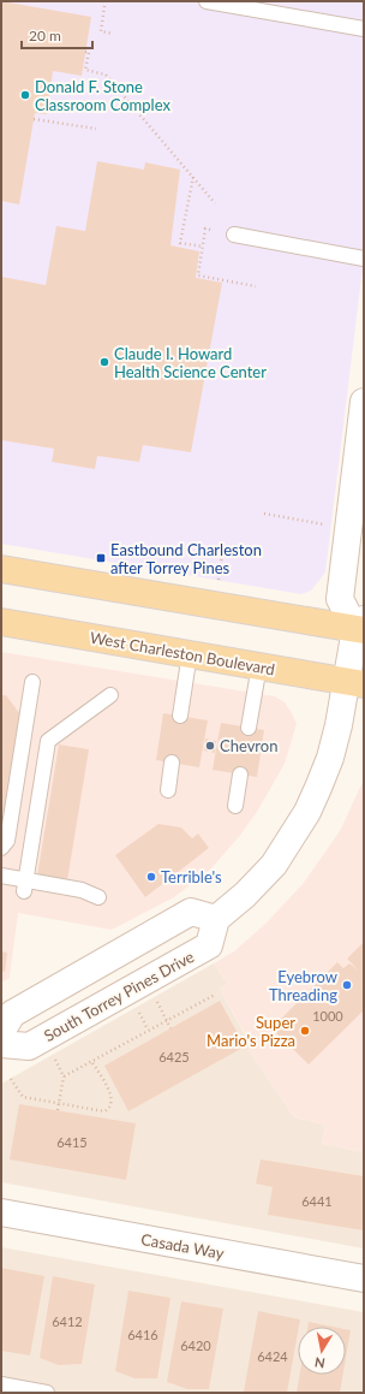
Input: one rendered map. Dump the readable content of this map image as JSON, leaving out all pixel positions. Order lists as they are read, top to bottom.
{
  "streets": {
    "main road": ["West Charleston Boulevard", "South Torrey Pines Drive", "Casada Way"]
  },
  "places": {
    "other": [
      "Donald F. Stone Classroom Complex",
      "Claude I. Howard Health Science Center",
      "Chevron",
      "Terrible's",
      "Eyebrow Threading",
      "Super Mario's Pizza"
    ],
    "transit": ["Eastbound Charleston after Torrey Pines"]
  },
  "house_numbers": [
    "1000",
    "6425",
    "6415",
    "6441",
    "6412",
    "6416",
    "6420",
    "6424"
  ],
  "scale_bar": "20 m",
  "north": "bottom"
}
